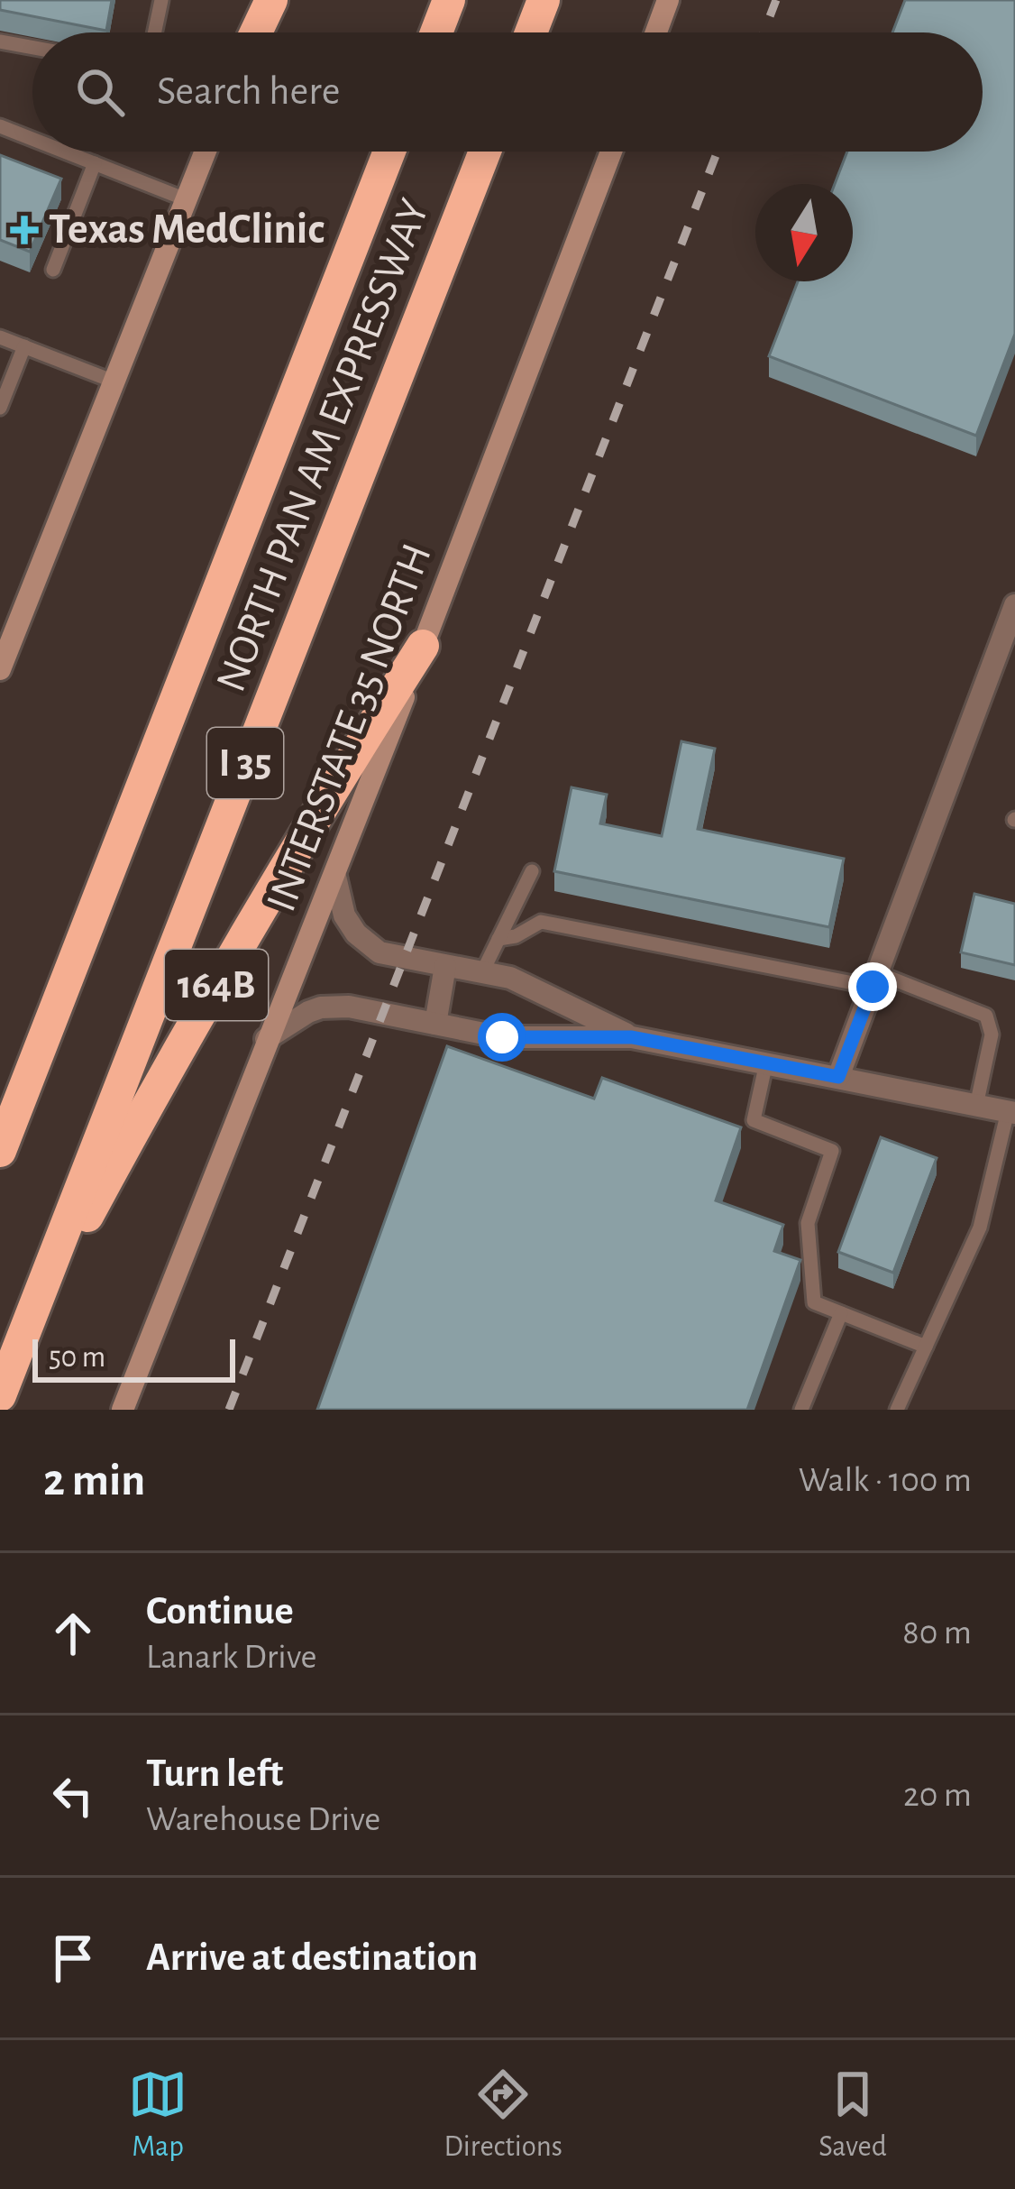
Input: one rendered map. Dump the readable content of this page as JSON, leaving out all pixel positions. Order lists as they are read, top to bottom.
{
  "streets": {
    "highway": ["NORTH PAN AM EXPRESSWAY", "I 35", "164B"],
    "main road": ["INTERSTATE 35 NORTH"]
  },
  "crossings": [
    ["NORTH PAN AM EXPRESSWAY", "164B"],
    ["INTERSTATE 35 NORTH", "164B"]
  ],
  "places": {
    "health": ["Texas MedClinic"]
  },
  "scale_bar": "50 m",
  "north": "bottom",
  "page": {
    "search": "Search here",
    "scale": "50 m",
    "heading": ["2 min", "Walk · 100 m"],
    "list": [
      ["Continue", "Lanark Drive", "80 m"],
      ["Turn left", "Warehouse Drive", "20 m"],
      "Arrive at destination"
    ],
    "nav": ["Map", "Directions", "Saved"]
  }
}
